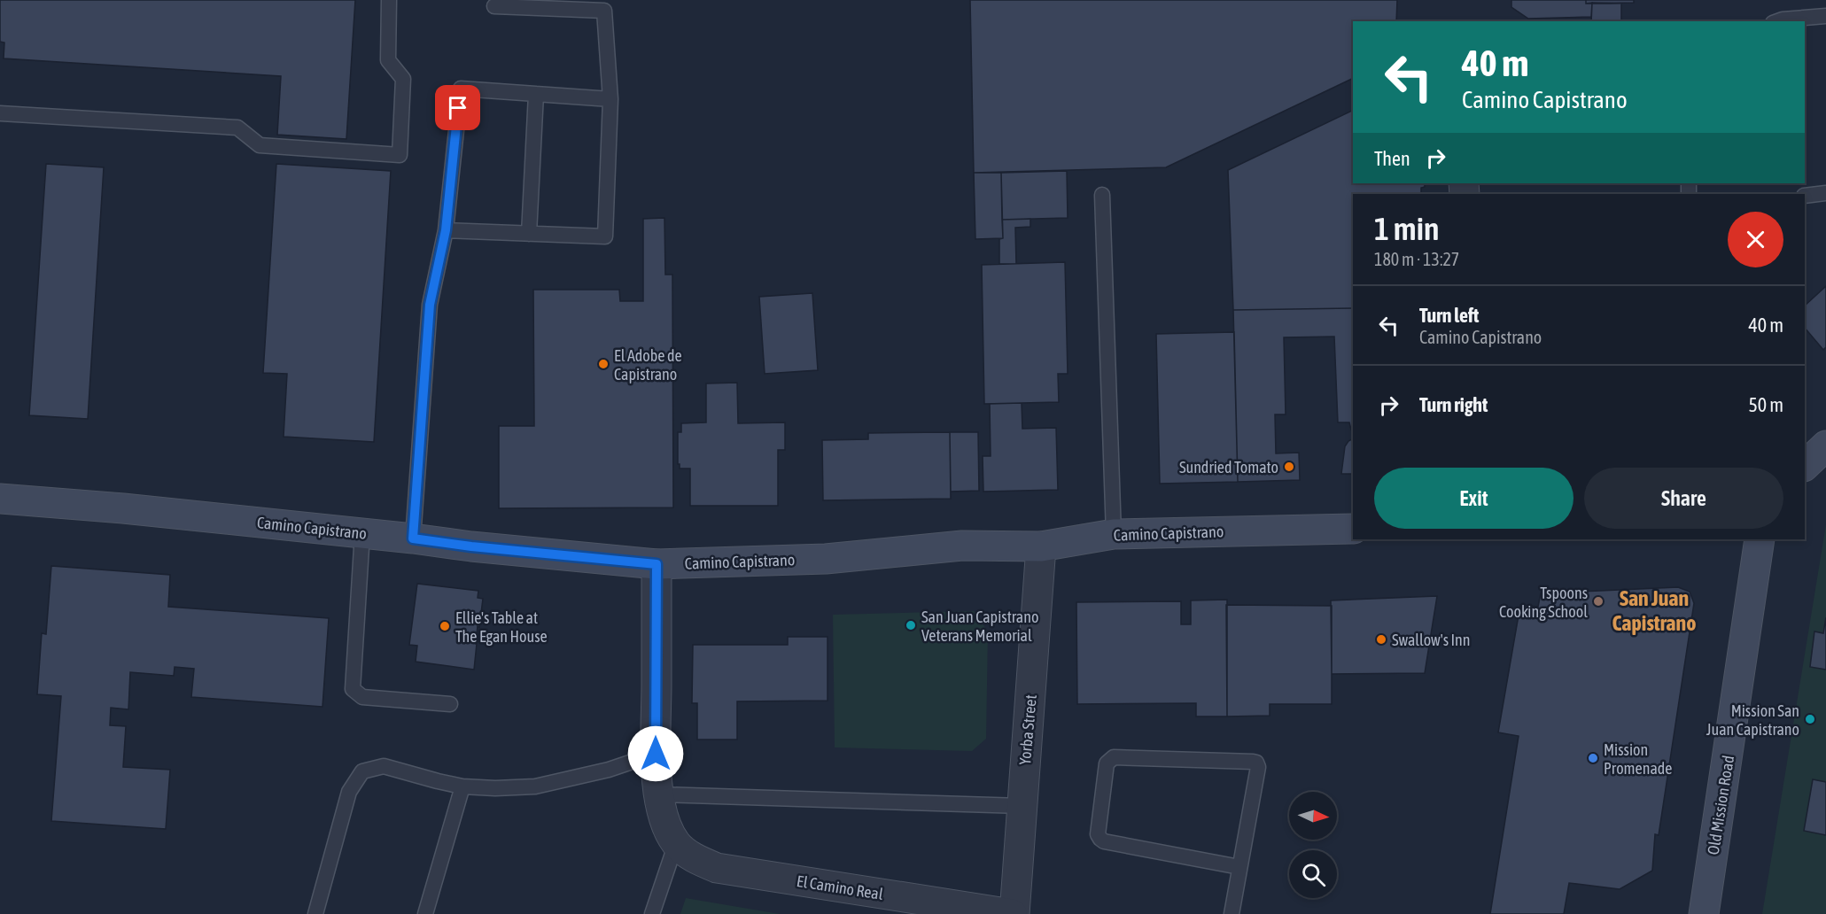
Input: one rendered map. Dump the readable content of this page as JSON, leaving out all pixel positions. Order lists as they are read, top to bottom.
{
  "streets": {
    "main road": ["Camino Capistrano", "Old Mission Road"],
    "street": ["Yorba Street", "El Camino Real"]
  },
  "crossings": [
    ["Camino Capistrano", "Yorba Street"],
    ["Yorba Street", "El Camino Real"]
  ],
  "districts": ["San Juan Capistrano"],
  "places": [
    "El Adobe de Capistrano",
    "Sundried Tomato",
    "Tspoons Cooking School",
    "San Juan Capistrano Veterans Memorial",
    "Ellie's Table at The Egan House",
    "Swallow's Inn",
    "Mission San Juan Capistrano",
    "Mission Promenade"
  ],
  "north": "right",
  "page": {
    "turn": ["40 m", "Camino Capistrano"],
    "then": "Then",
    "heading": ["1 min", "180 m · 13:27"],
    "list": [
      {
        "name": "Turn left",
        "note": "Camino Capistrano",
        "value": "40 m"
      },
      {
        "name": "Turn right",
        "value": "50 m"
      }
    ],
    "buttons": ["Exit", "Share"]
  }
}
